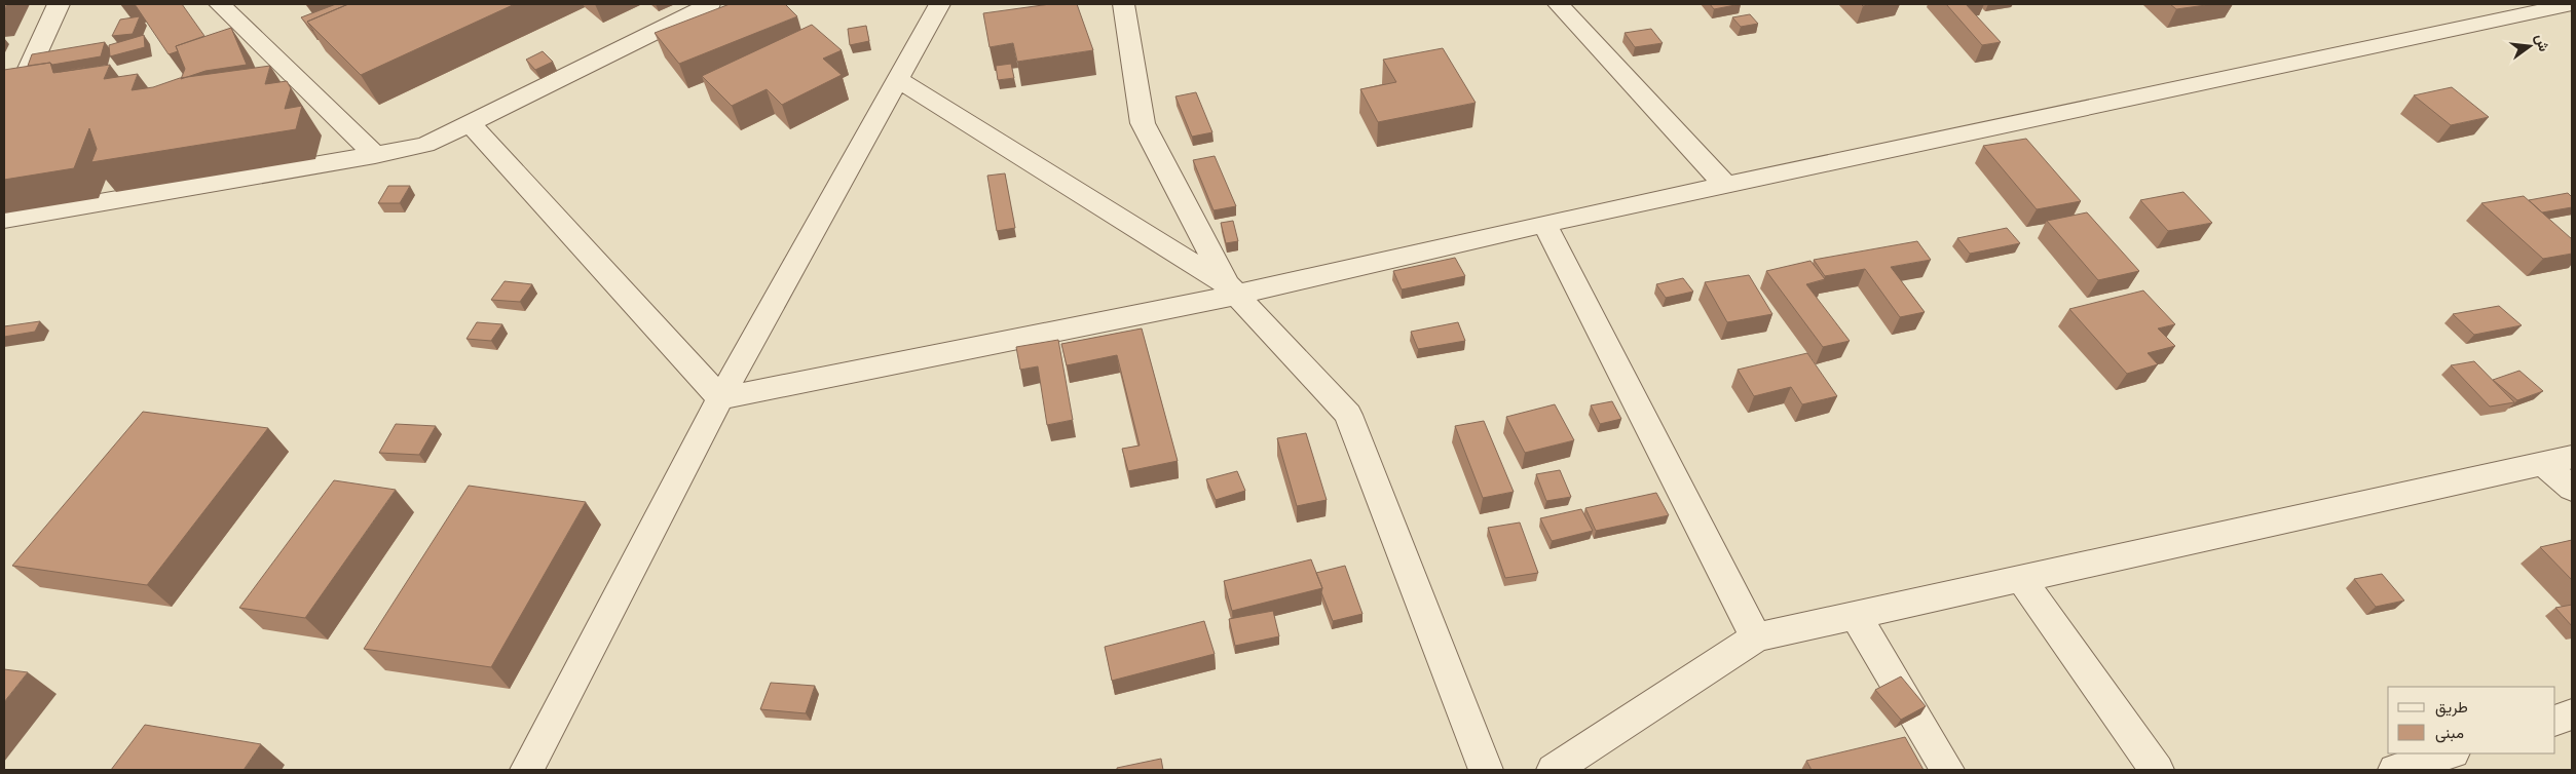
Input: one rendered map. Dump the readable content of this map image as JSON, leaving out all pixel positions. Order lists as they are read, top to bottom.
{
  "legend": ["طريق", "مبنى"],
  "north": "right"
}
